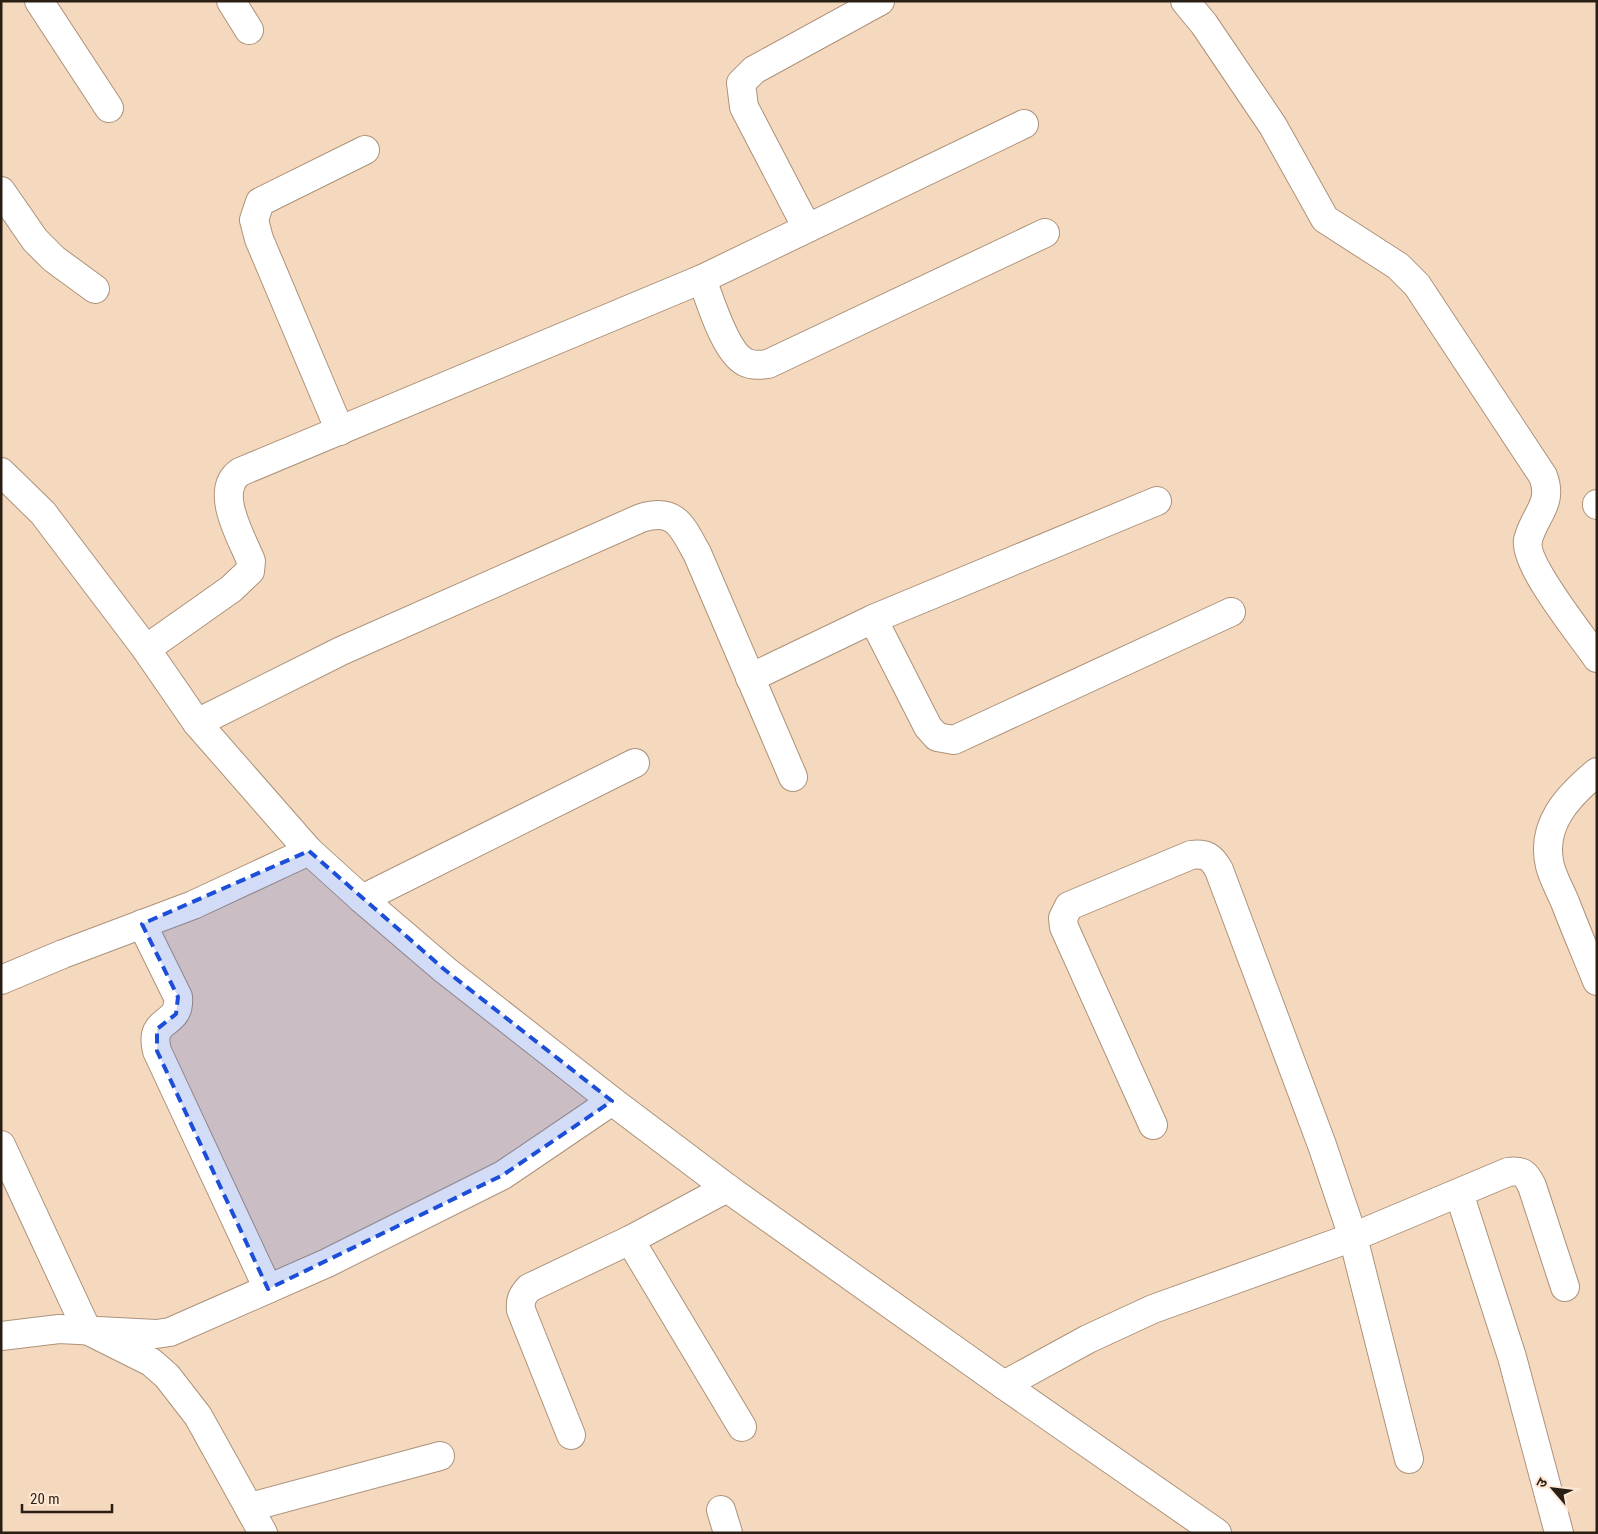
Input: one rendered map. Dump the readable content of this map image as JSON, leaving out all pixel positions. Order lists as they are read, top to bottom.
{
  "scale_bar": "20 m",
  "north": "top left"
}
